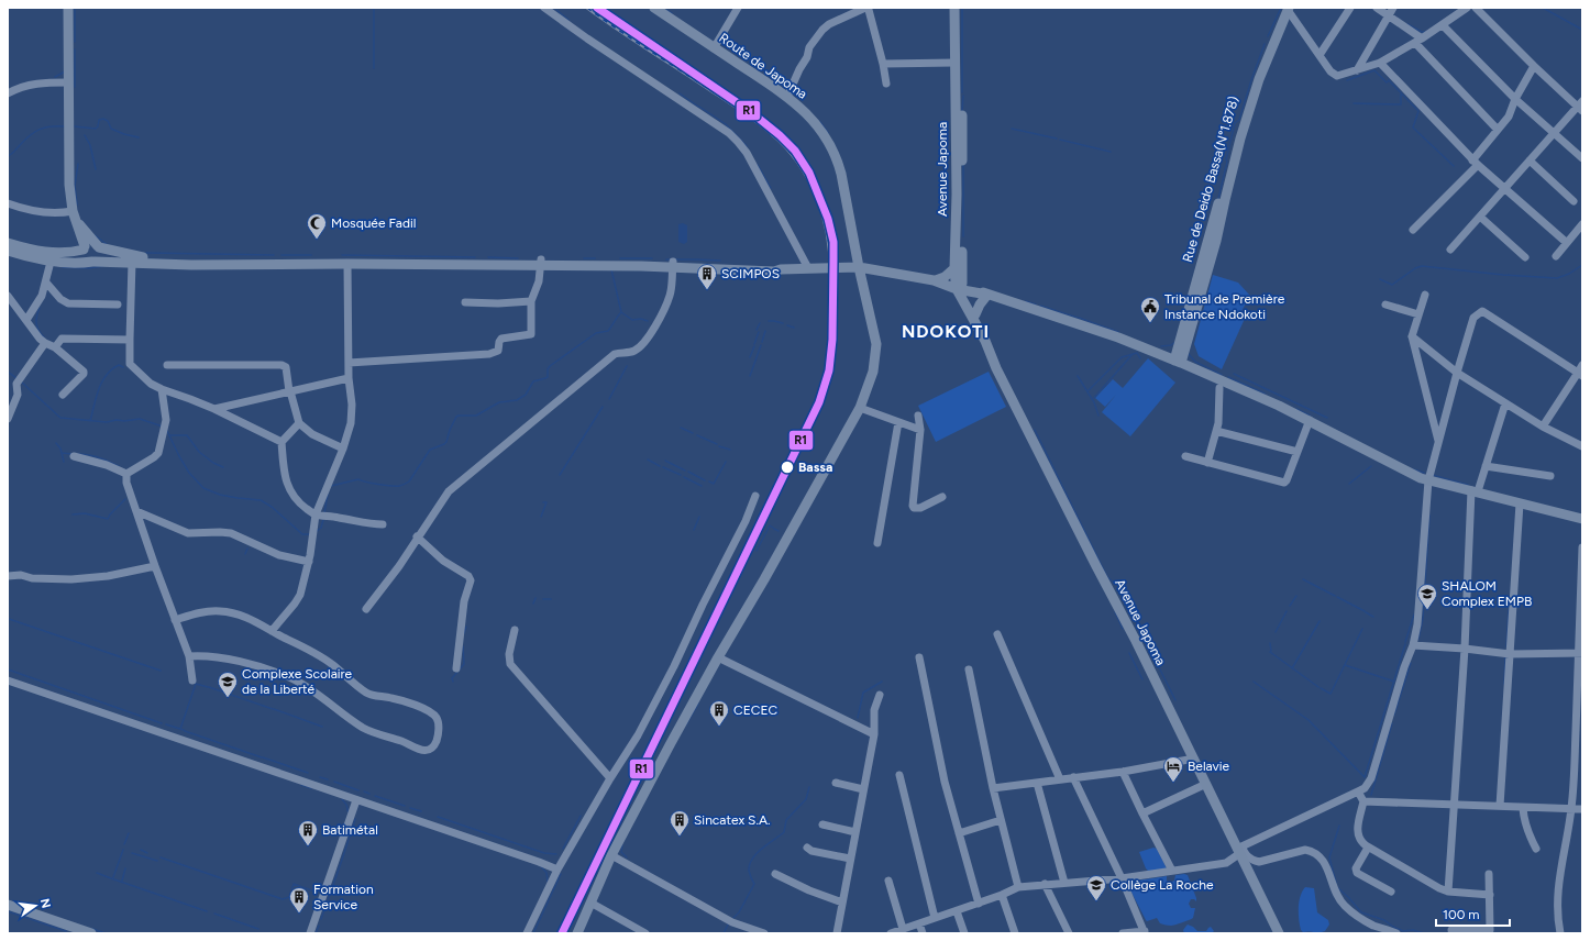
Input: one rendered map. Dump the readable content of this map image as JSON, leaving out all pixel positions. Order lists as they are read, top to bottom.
{
  "streets": {
    "main road": ["Route de Japoma", "Avenue Japoma"]
  },
  "districts": ["NDOKOTI"],
  "places": {
    "mosque": ["Mosquée Fadil"],
    "building": [
      "SCIMPOS",
      "CECEC",
      "Sincatex S.A.",
      "Batimétal",
      "Formation Service"
    ],
    "public building": ["Tribunal de Première Instance Ndokoti"],
    "other": ["Bassa"],
    "school or university": ["SHALOM Complex EMPB", "Complexe Scolaire de la Liberté", "Collège La Roche"],
    "hotel": ["Belavie"]
  },
  "lines": ["transit line R1"],
  "scale_bar": "100 m",
  "north": "right"
}
